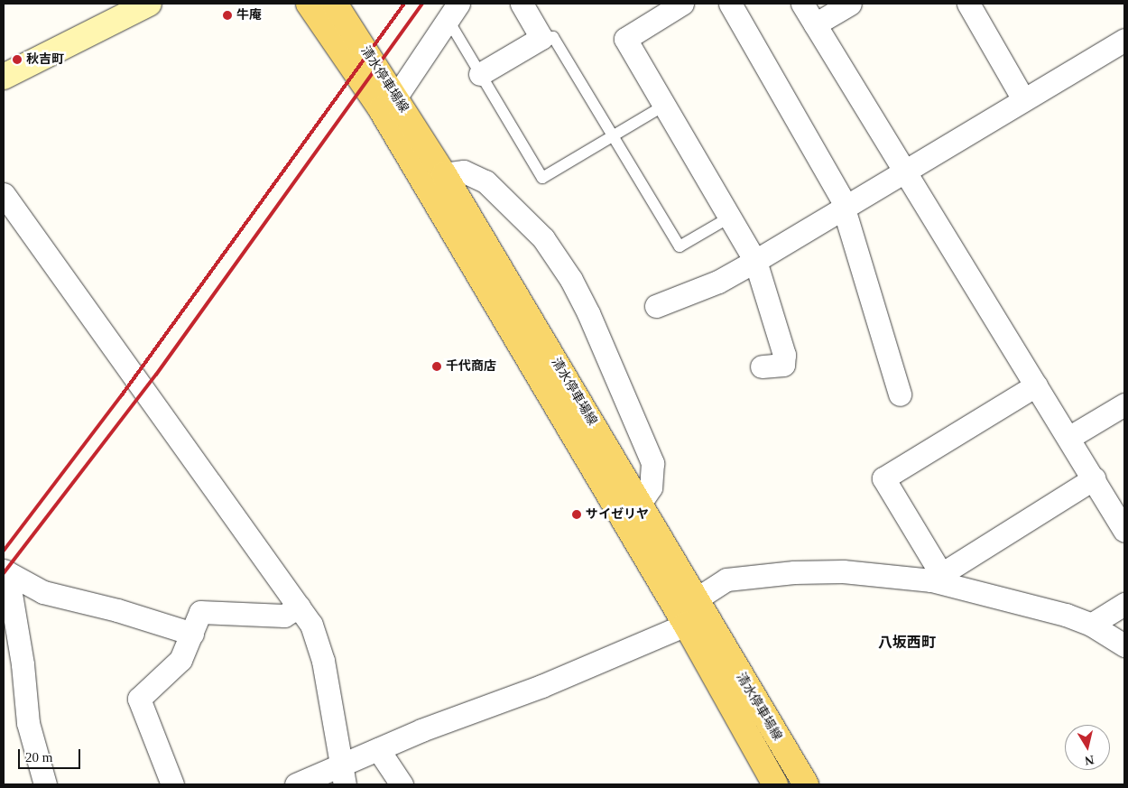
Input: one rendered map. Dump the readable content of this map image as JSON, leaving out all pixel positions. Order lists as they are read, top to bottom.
{
  "streets": {
    "main road": ["清水停車場線"]
  },
  "districts": ["八坂西町"],
  "places": [
    "牛庵",
    "秋吉町",
    "千代商店",
    "サイゼリヤ"
  ],
  "scale_bar": "20 m",
  "north": "bottom"
}
